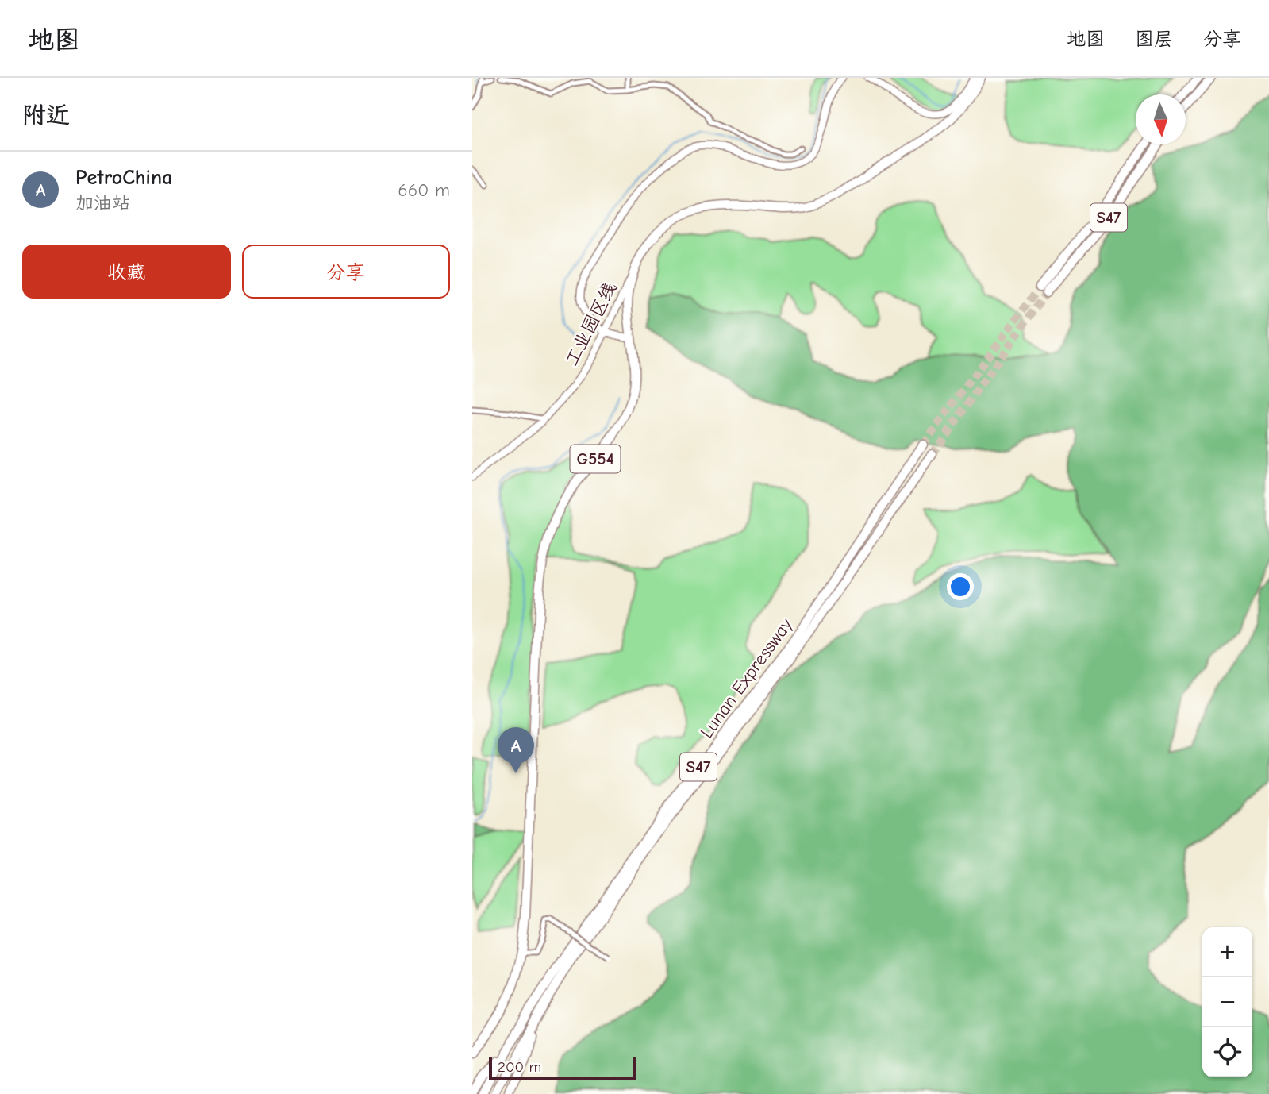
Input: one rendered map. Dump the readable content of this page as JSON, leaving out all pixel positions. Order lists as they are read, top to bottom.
{
  "streets": {
    "highway": ["S47", "G554", "Lunan Expressway"],
    "street": ["工业园区线"]
  },
  "crossings": [
    ["工业园区线", "G554"]
  ],
  "scale_bar": "200 m",
  "north": "bottom",
  "page": {
    "header": "地图",
    "nav": ["地图", "图层", "分享"],
    "heading": "附近",
    "list": [
      {
        "mark": "A",
        "name": "PetroChina",
        "note": "加油站",
        "value": "660 m"
      }
    ],
    "buttons": ["收藏", "分享"],
    "pins": "A",
    "map_buttons": ["+", "−"],
    "scale": "200 m"
  }
}
